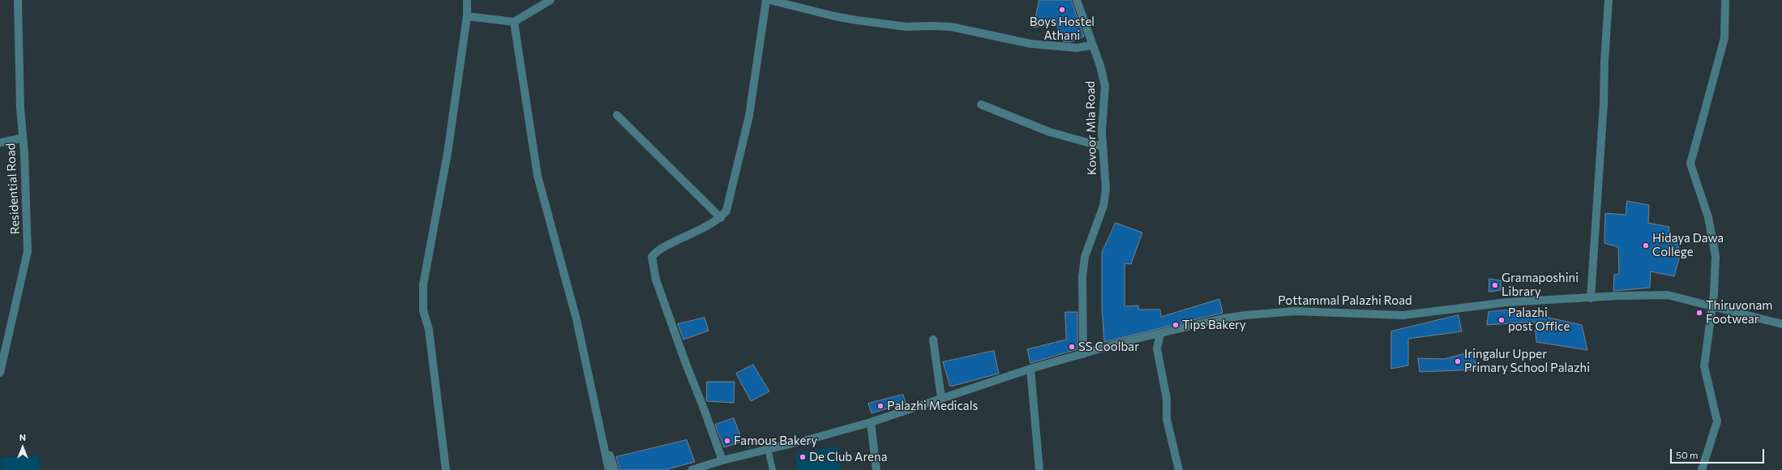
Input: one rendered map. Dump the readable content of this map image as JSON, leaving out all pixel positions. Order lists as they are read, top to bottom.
{
  "streets": {
    "street": ["Kovoor Mla Road", "Residential Road", "Pottammal Palazhi Road"]
  },
  "crossings": [
    ["Kovoor Mla Road", "Pottammal Palazhi Road"]
  ],
  "places": [
    "Boys Hostel Athani",
    "Hidaya Dawa College",
    "Gramaposhini Library",
    "Thiruvonam Footwear",
    "Palazhi post Office",
    "Tips Bakery",
    "SS Coolbar",
    "Iringalur Upper Primary School Palazhi",
    "Palazhi Medicals",
    "Famous Bakery",
    "De Club Arena"
  ],
  "scale_bar": "50 m",
  "north": "top"
}
